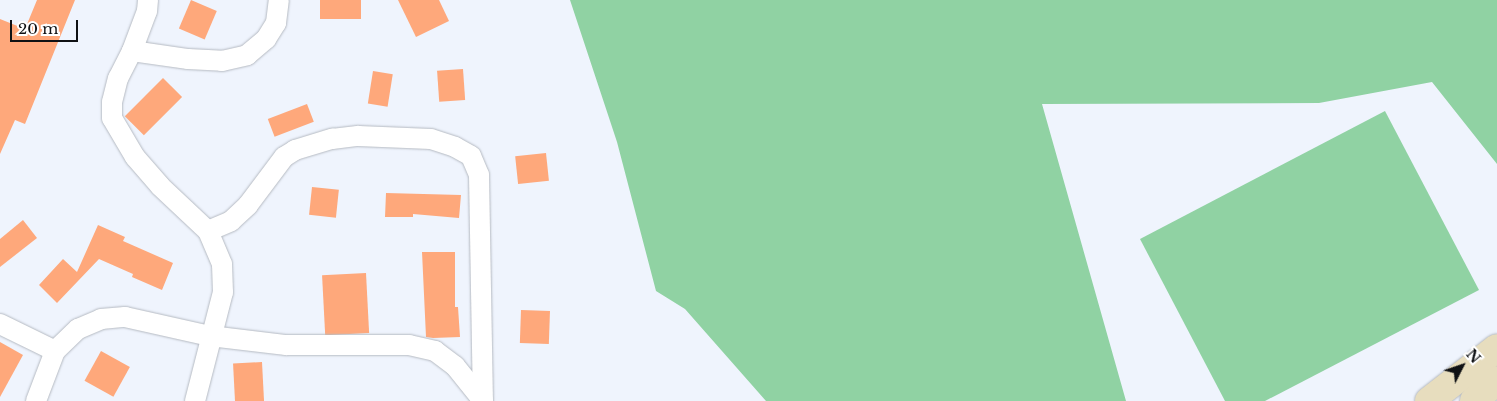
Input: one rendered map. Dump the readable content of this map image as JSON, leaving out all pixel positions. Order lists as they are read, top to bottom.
{
  "scale_bar": "20 m",
  "north": "top right"
}
